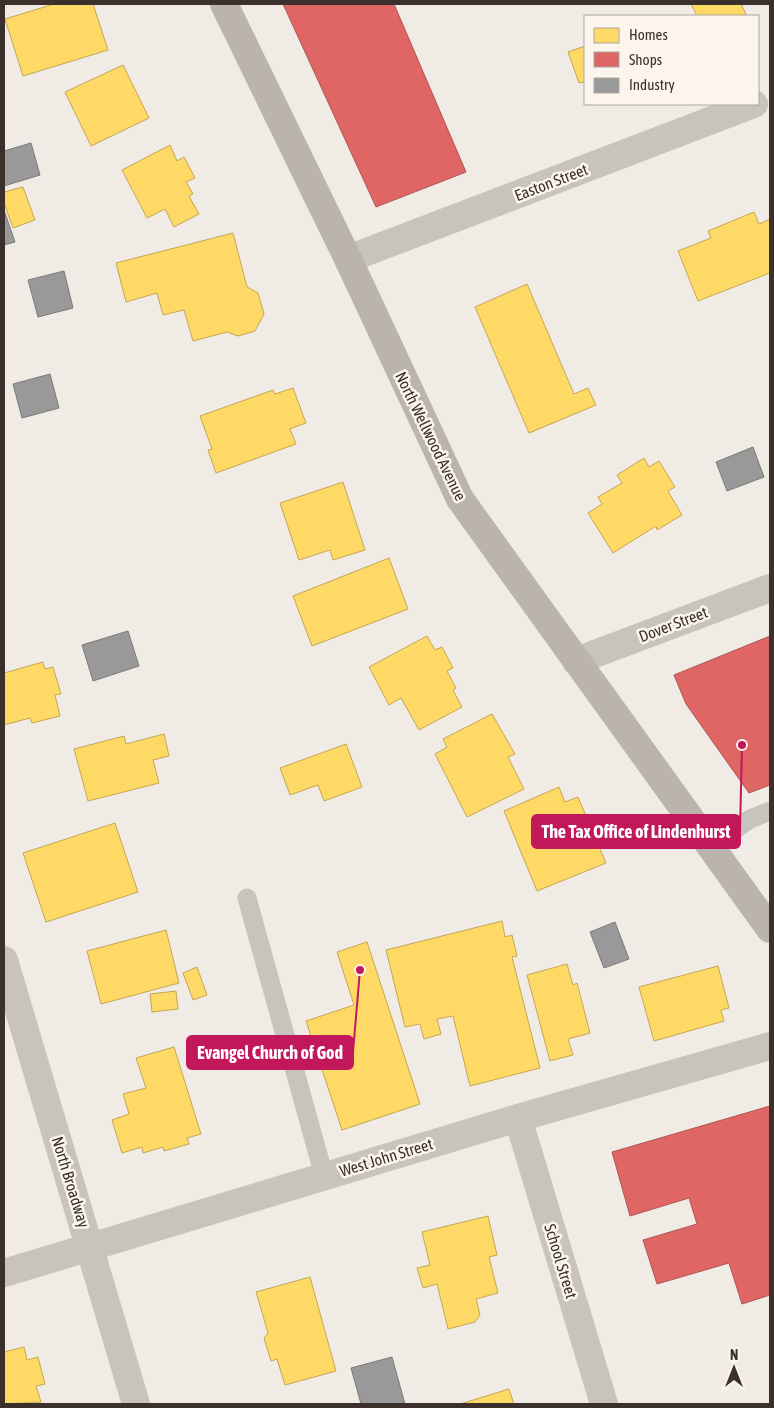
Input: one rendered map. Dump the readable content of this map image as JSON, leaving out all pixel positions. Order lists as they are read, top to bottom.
{
  "streets": {
    "main road": ["North Wellwood Avenue"],
    "street": [
      "Easton Street",
      "Dover Street",
      "West John Street",
      "North Broadway",
      "School Street"
    ]
  },
  "crossings": [
    ["Easton Street", "North Wellwood Avenue"],
    ["North Wellwood Avenue", "Dover Street"],
    ["West John Street", "North Broadway"],
    ["West John Street", "School Street"]
  ],
  "places": ["The Tax Office of Lindenhurst", "Evangel Church of God"],
  "legend": ["Homes", "Shops", "Industry"],
  "north": "top"
}
